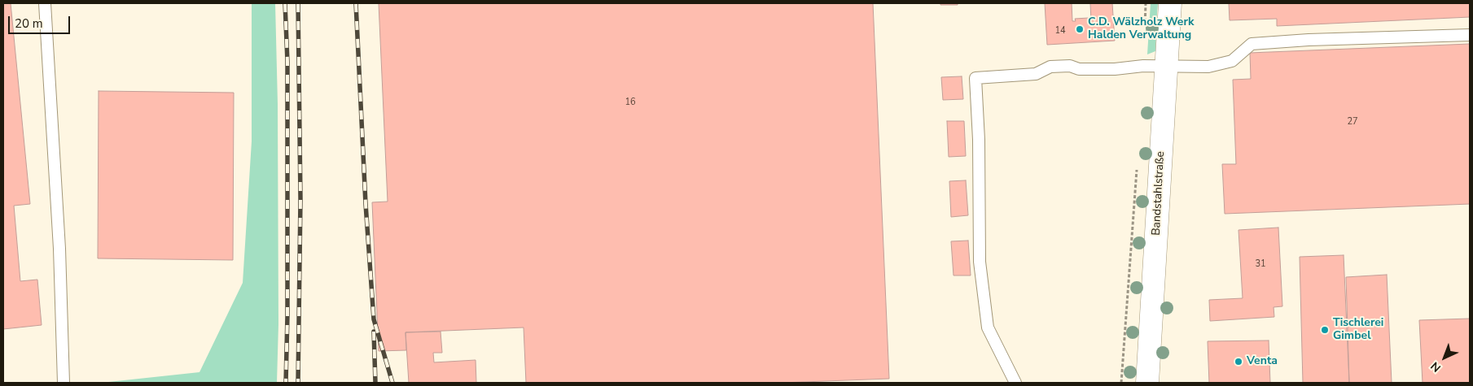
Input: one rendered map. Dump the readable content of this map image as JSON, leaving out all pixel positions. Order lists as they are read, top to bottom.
{
  "streets": {
    "street": ["Bandstahlstraße"]
  },
  "places": ["C.D. Wälzholz Werk Halden Verwaltung", "Tischlerei Gimbel", "Venta"],
  "house_numbers": [
    "14",
    "16",
    "27",
    "31"
  ],
  "scale_bar": "20 m",
  "north": "bottom left"
}
